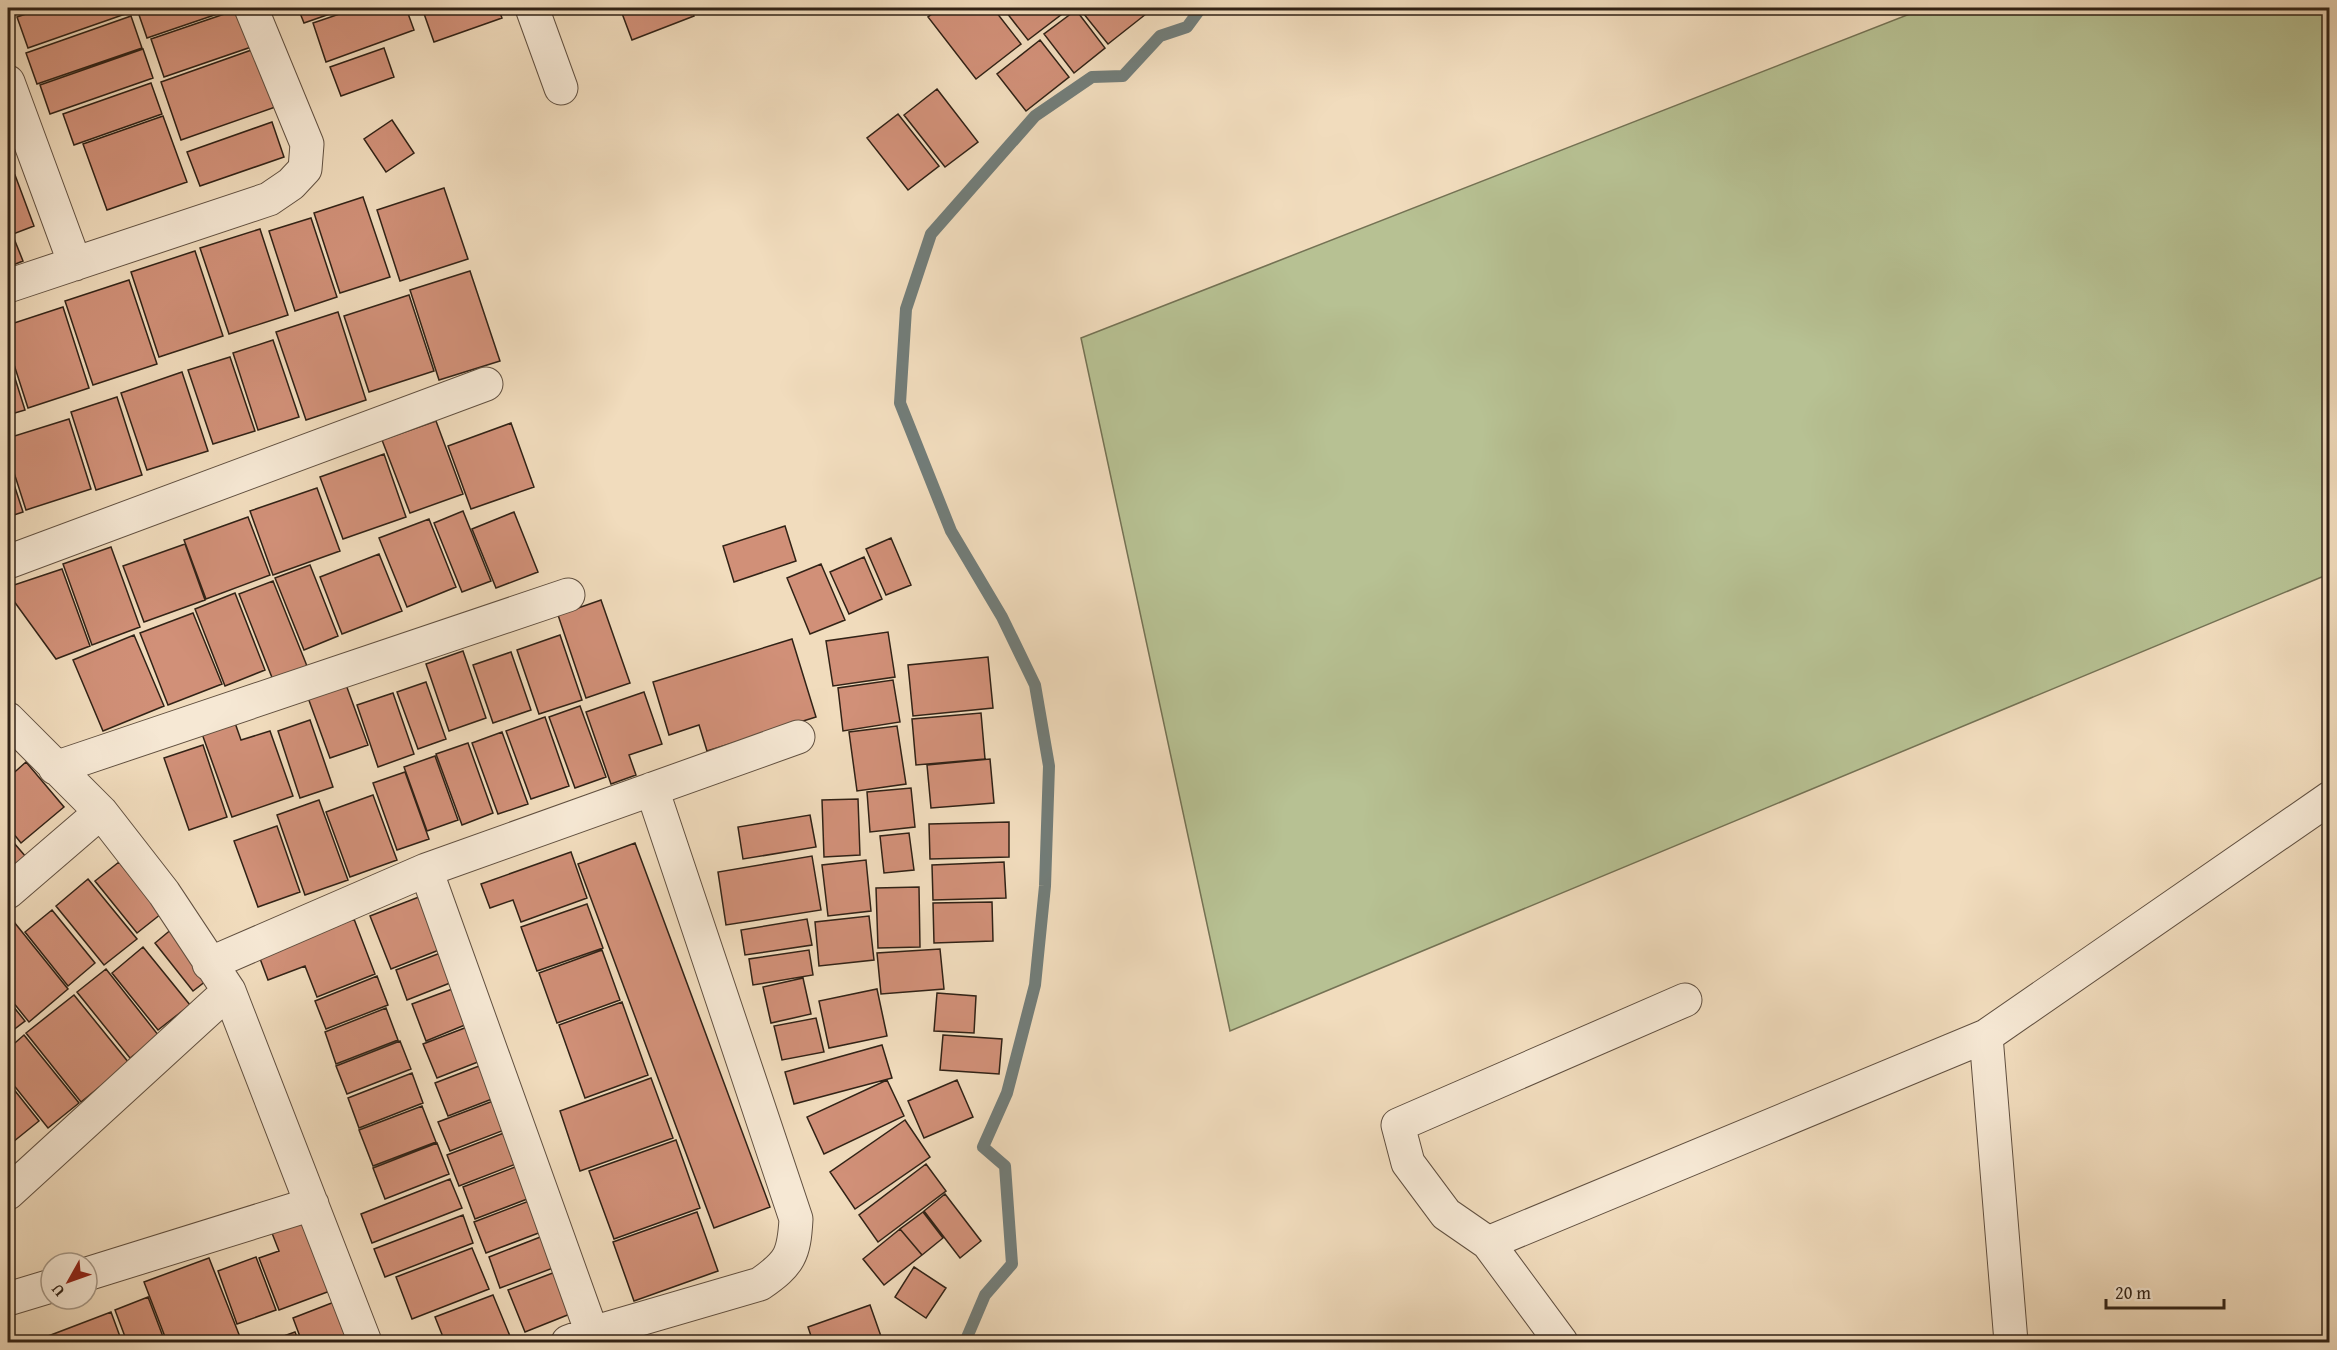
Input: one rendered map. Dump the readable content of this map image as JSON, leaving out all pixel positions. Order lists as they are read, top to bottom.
{
  "scale_bar": "20 m",
  "north": "bottom left"
}
